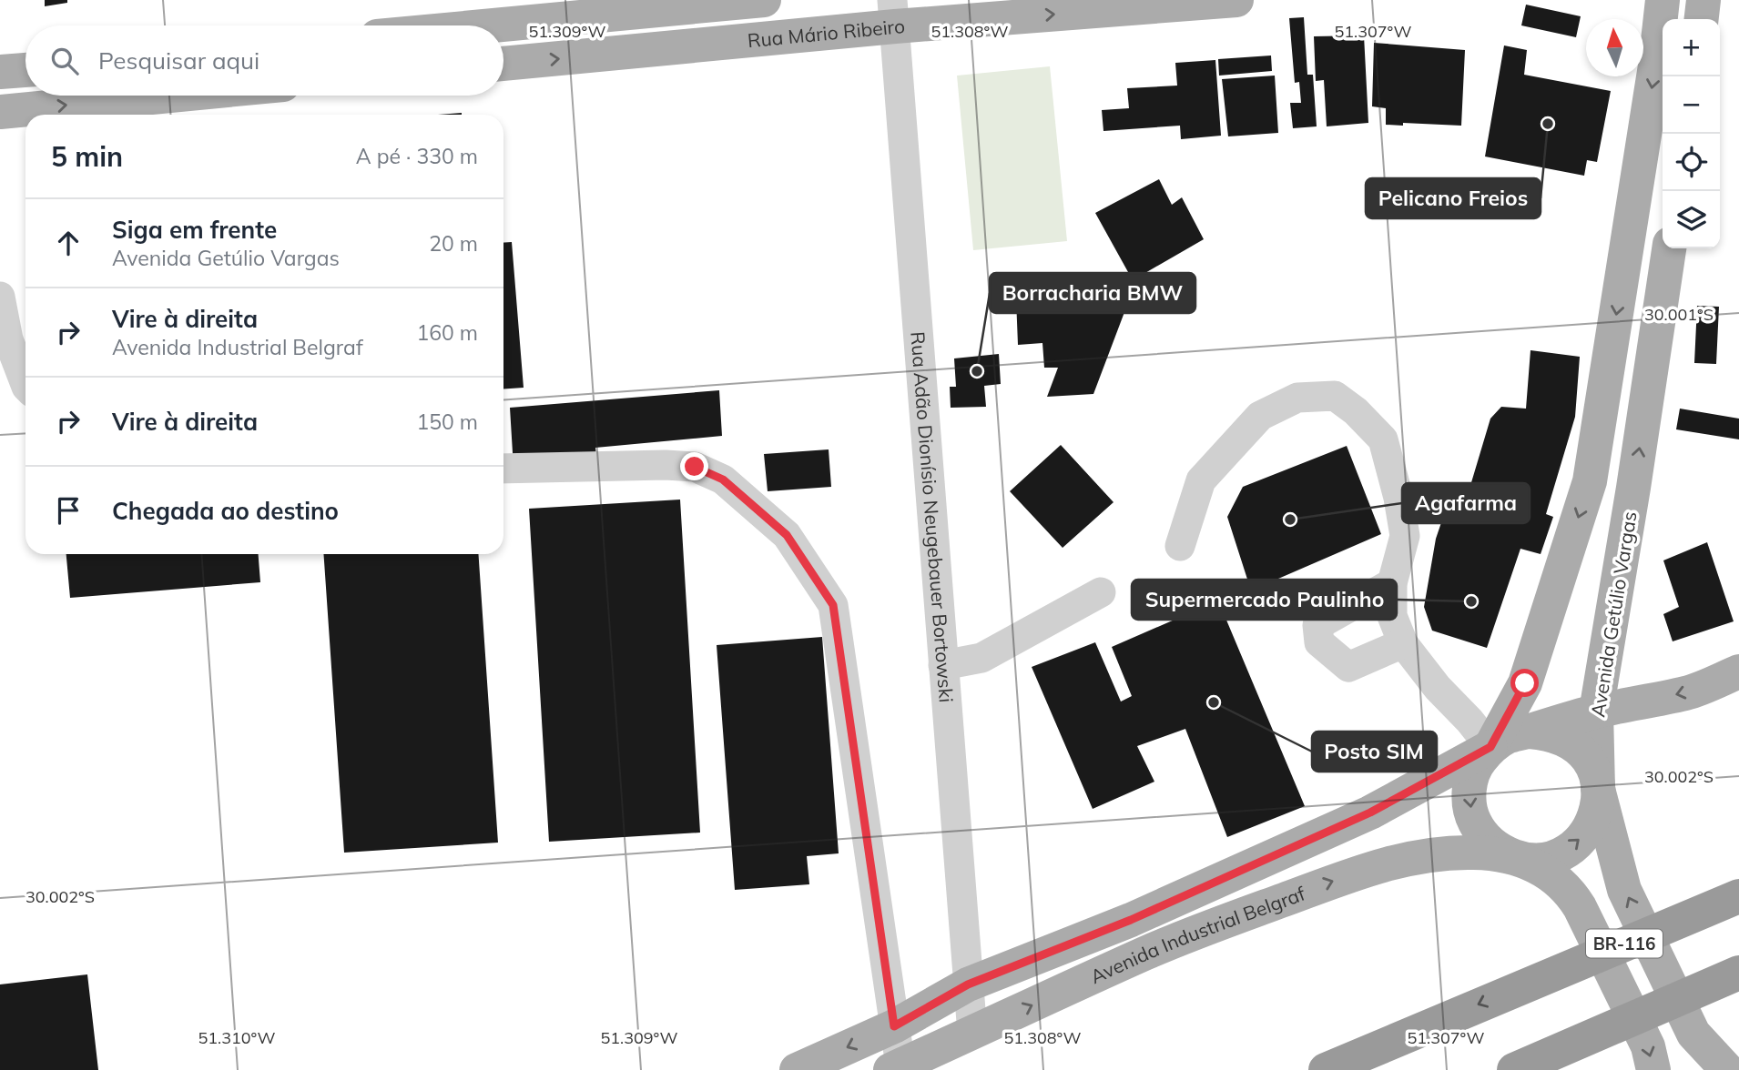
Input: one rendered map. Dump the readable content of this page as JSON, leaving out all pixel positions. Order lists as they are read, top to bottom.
{
  "streets": {
    "highway": ["BR-116"],
    "main road": ["Rua Mário Ribeiro", "Avenida Getúlio Vargas", "Avenida Industrial Belgraf"],
    "street": ["Rua Adão Dionísio Neugebauer Bortowski"]
  },
  "crossings": [
    ["Rua Mário Ribeiro", "Rua Adão Dionísio Neugebauer Bortowski"],
    ["Rua Adão Dionísio Neugebauer Bortowski", "Avenida Industrial Belgraf"],
    ["Avenida Getúlio Vargas", "Avenida Industrial Belgraf"]
  ],
  "places": [
    "Pelicano Freios",
    "Borracharia BMW",
    "Agafarma",
    "Supermercado Paulinho",
    "Posto SIM"
  ],
  "north": "top",
  "page": {
    "map_buttons": ["+", "−"],
    "search": "Pesquisar aqui",
    "heading": ["5 min", "A pé · 330 m"],
    "list": [
      ["Siga em frente", "Avenida Getúlio Vargas", "20 m"],
      ["Vire à direita", "Avenida Industrial Belgraf", "160 m"],
      ["Vire à direita", "150 m"],
      "Chegada ao destino"
    ]
  },
  "coordinates": [
    "51.309°W",
    "51.308°W",
    "51.307°W",
    "30.001°S",
    "30.002°S",
    "51.310°W"
  ]
}
